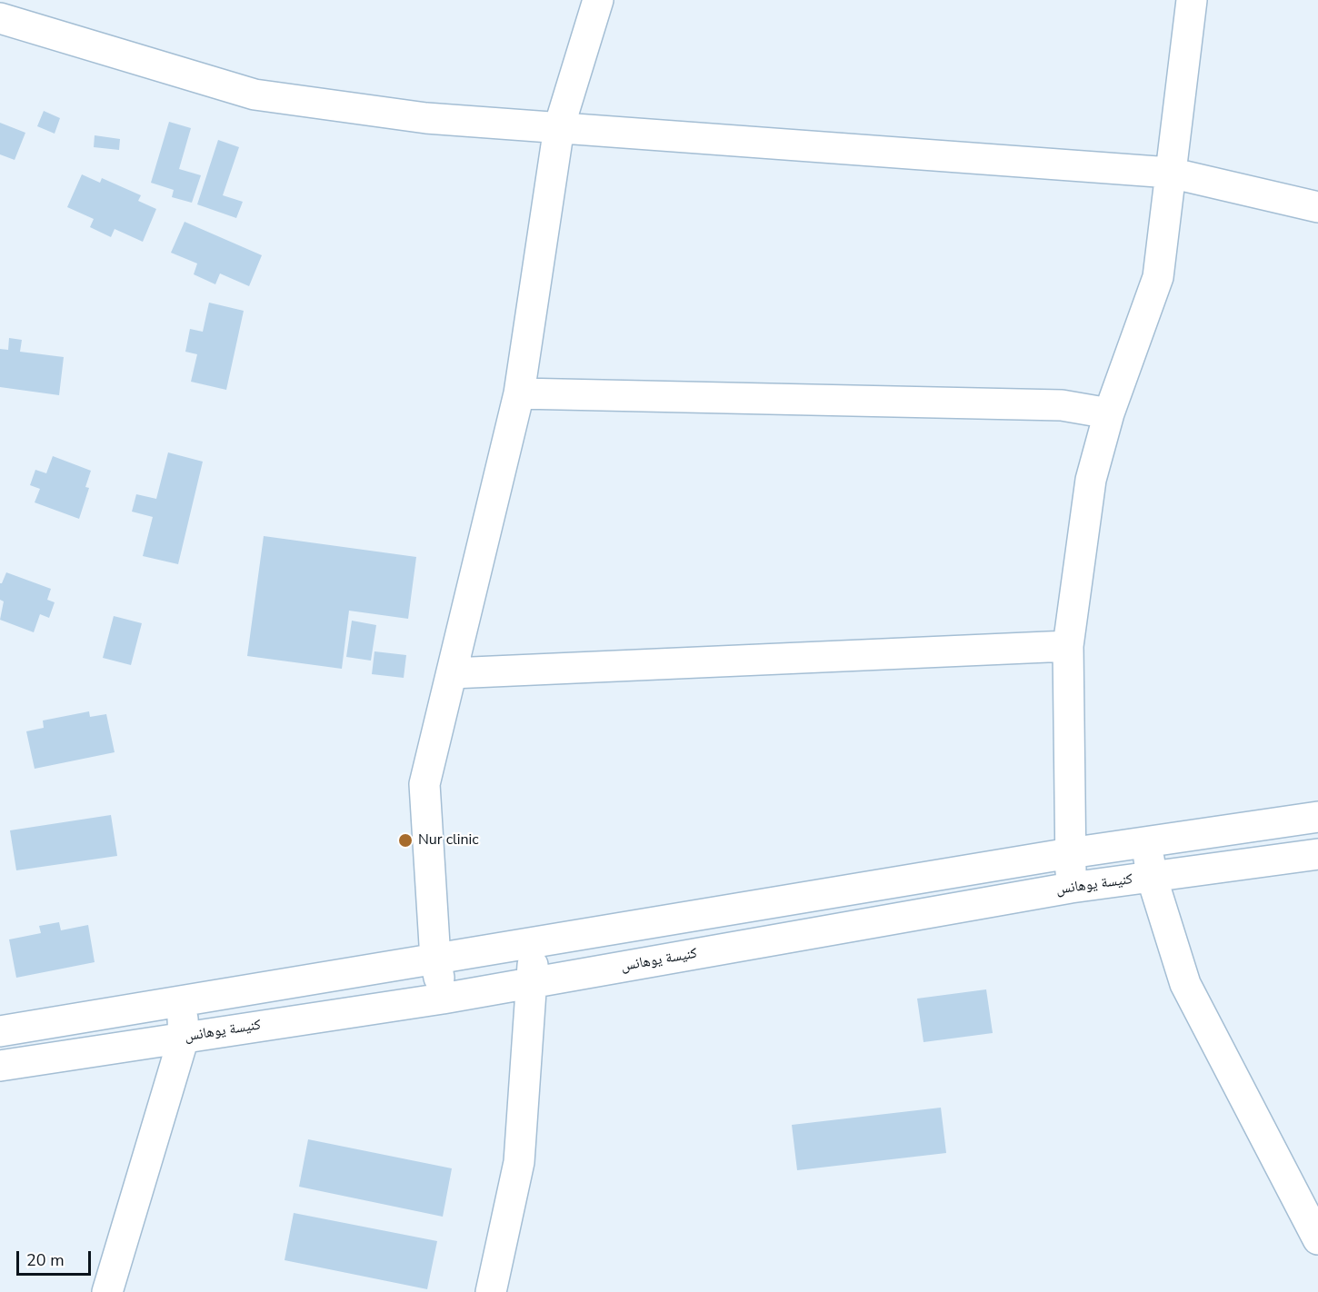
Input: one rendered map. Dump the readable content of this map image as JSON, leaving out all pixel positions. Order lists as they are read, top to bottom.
{
  "streets": {
    "street": ["كنيسة يوهانس"]
  },
  "places": ["Nur clinic"],
  "scale_bar": "20 m"
}
